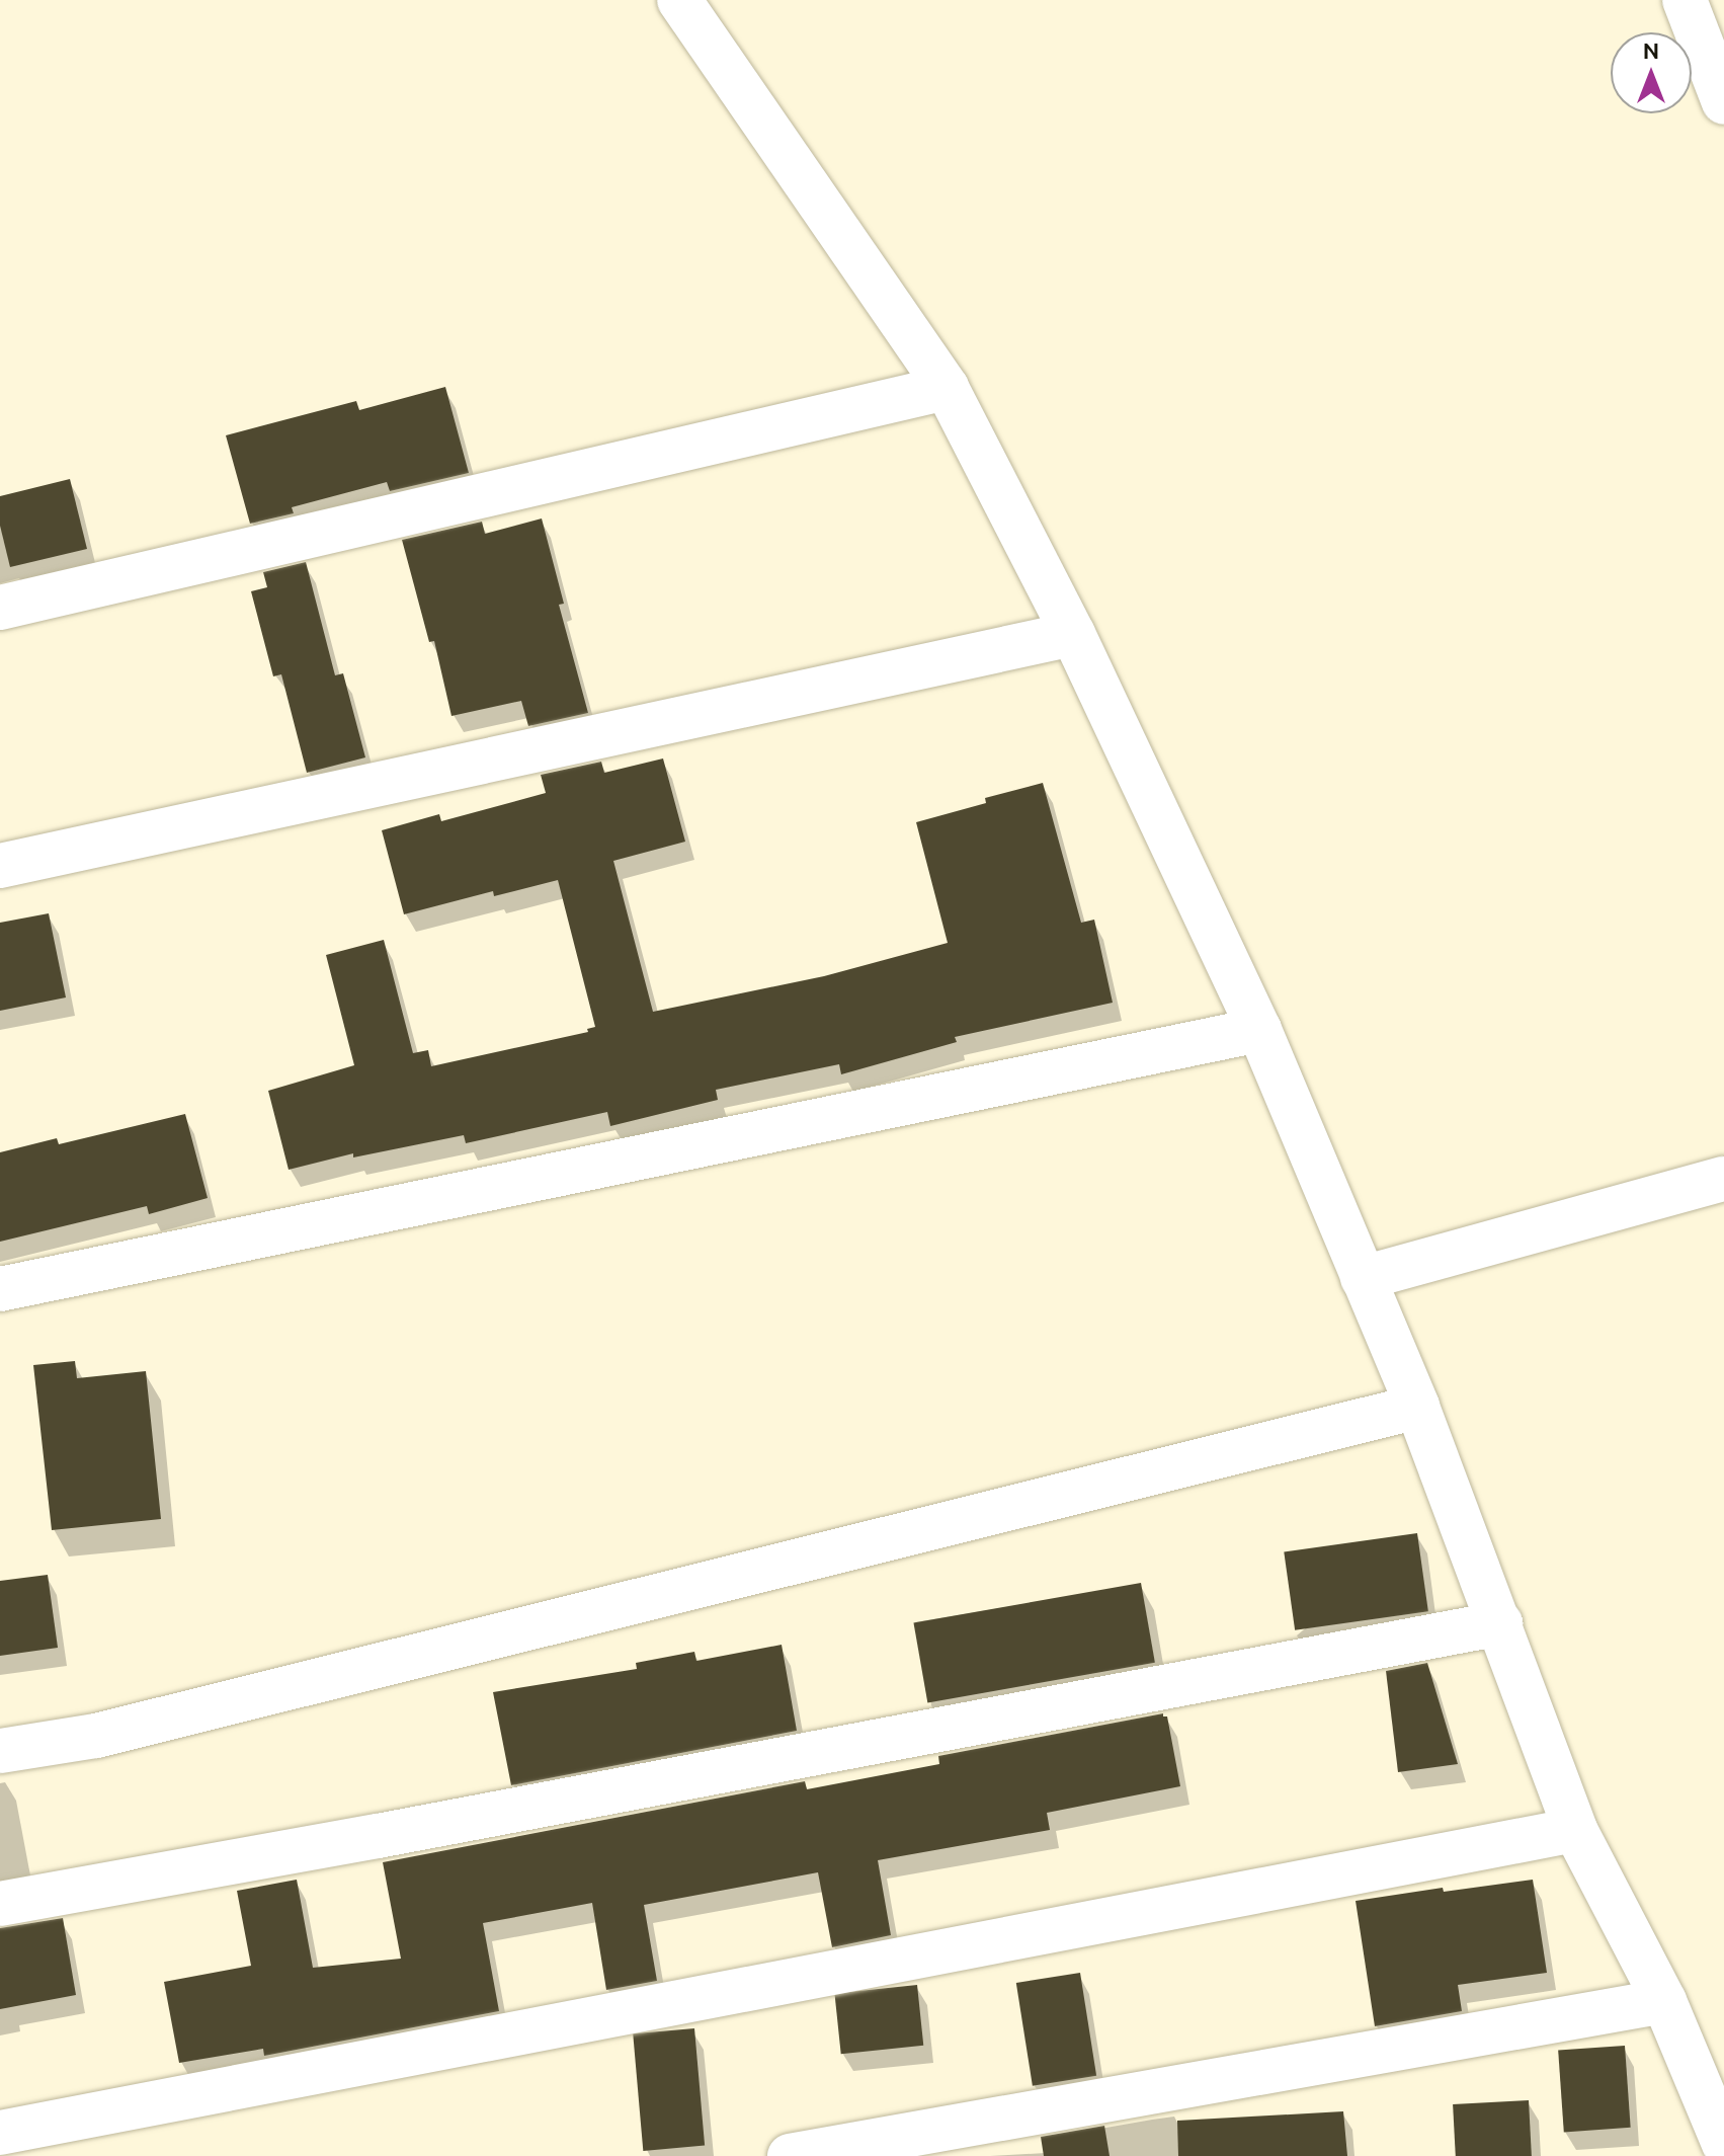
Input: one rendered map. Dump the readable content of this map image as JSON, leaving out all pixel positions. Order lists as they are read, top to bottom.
{
  "north": "top"
}
